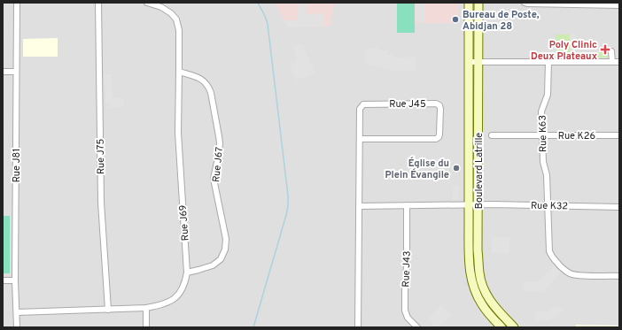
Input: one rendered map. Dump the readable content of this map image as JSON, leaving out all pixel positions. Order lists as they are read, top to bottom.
{
  "streets": {
    "main road": ["Boulevard Latrille"],
    "street": [
      "Rue J45",
      "Rue K63",
      "Rue K26",
      "Rue J75",
      "Rue J67",
      "Rue J81",
      "Rue K32",
      "Rue J69",
      "Rue J43"
    ]
  },
  "crossings": [
    ["Rue J45", "Rue K32"],
    ["Rue K63", "Rue K26"],
    ["Rue K63", "Rue K32"],
    ["Rue J75", "Rue J69"],
    ["Rue J67", "Rue J69"],
    ["Rue J81", "Rue J69"],
    ["Boulevard Latrille", "Rue K32"],
    ["Rue K32", "Rue J43"]
  ],
  "places": {
    "other": ["Bureau de Poste, Abidjan 28", "Église du Plein Évangile"],
    "health": ["Poly Clinic Deux Plateaux"]
  }
}
